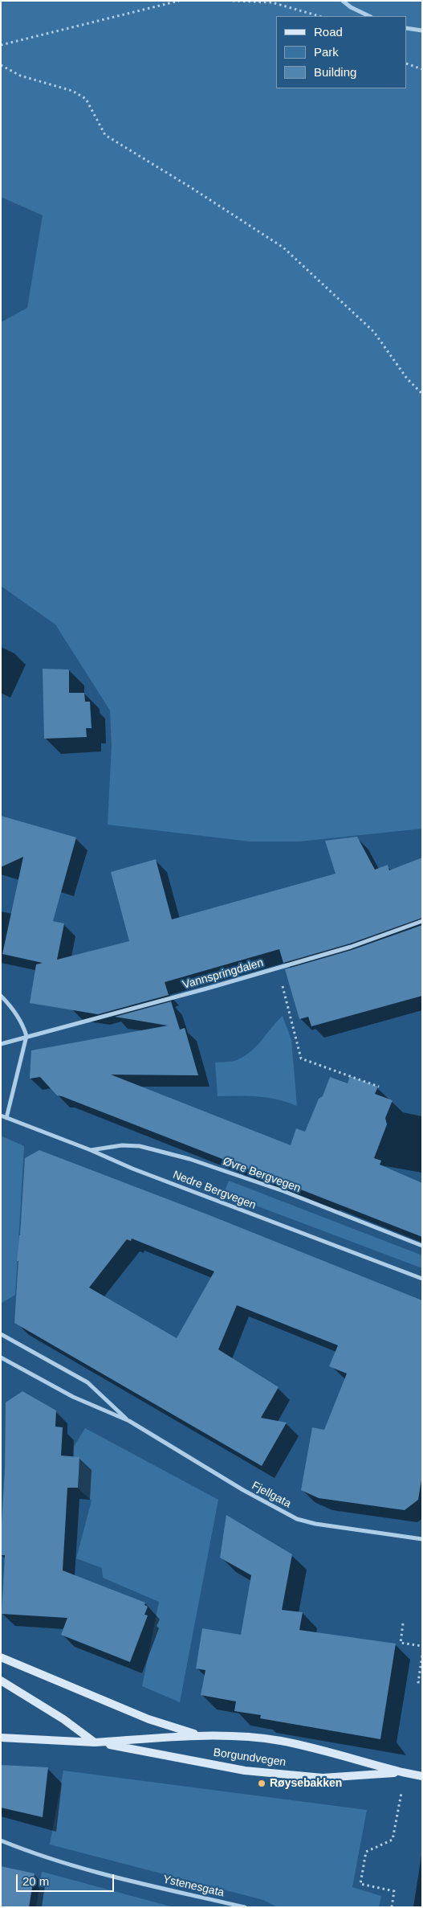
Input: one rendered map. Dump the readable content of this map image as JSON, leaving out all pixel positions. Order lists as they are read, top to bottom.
{
  "streets": {
    "main road": ["Borgundvegen"],
    "street": [
      "Vannspringdalen",
      "Øvre Bergvegen",
      "Nedre Bergvegen",
      "Fjellgata",
      "Ystenesgata"
    ]
  },
  "crossings": [
    ["Øvre Bergvegen", "Nedre Bergvegen"]
  ],
  "places": ["Røysebakken"],
  "legend": ["Road", "Park", "Building"],
  "scale_bar": "20 m"
}
